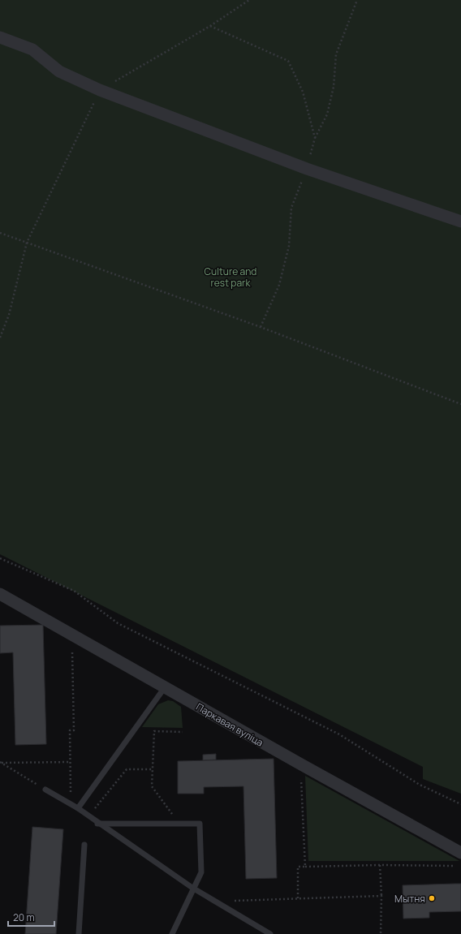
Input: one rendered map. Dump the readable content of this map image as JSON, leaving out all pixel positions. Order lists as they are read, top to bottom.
{
  "streets": {
    "street": ["Паркавая вуліца"]
  },
  "parks": ["Culture and rest park"],
  "places": ["Мытня"],
  "scale_bar": "20 m"
}
